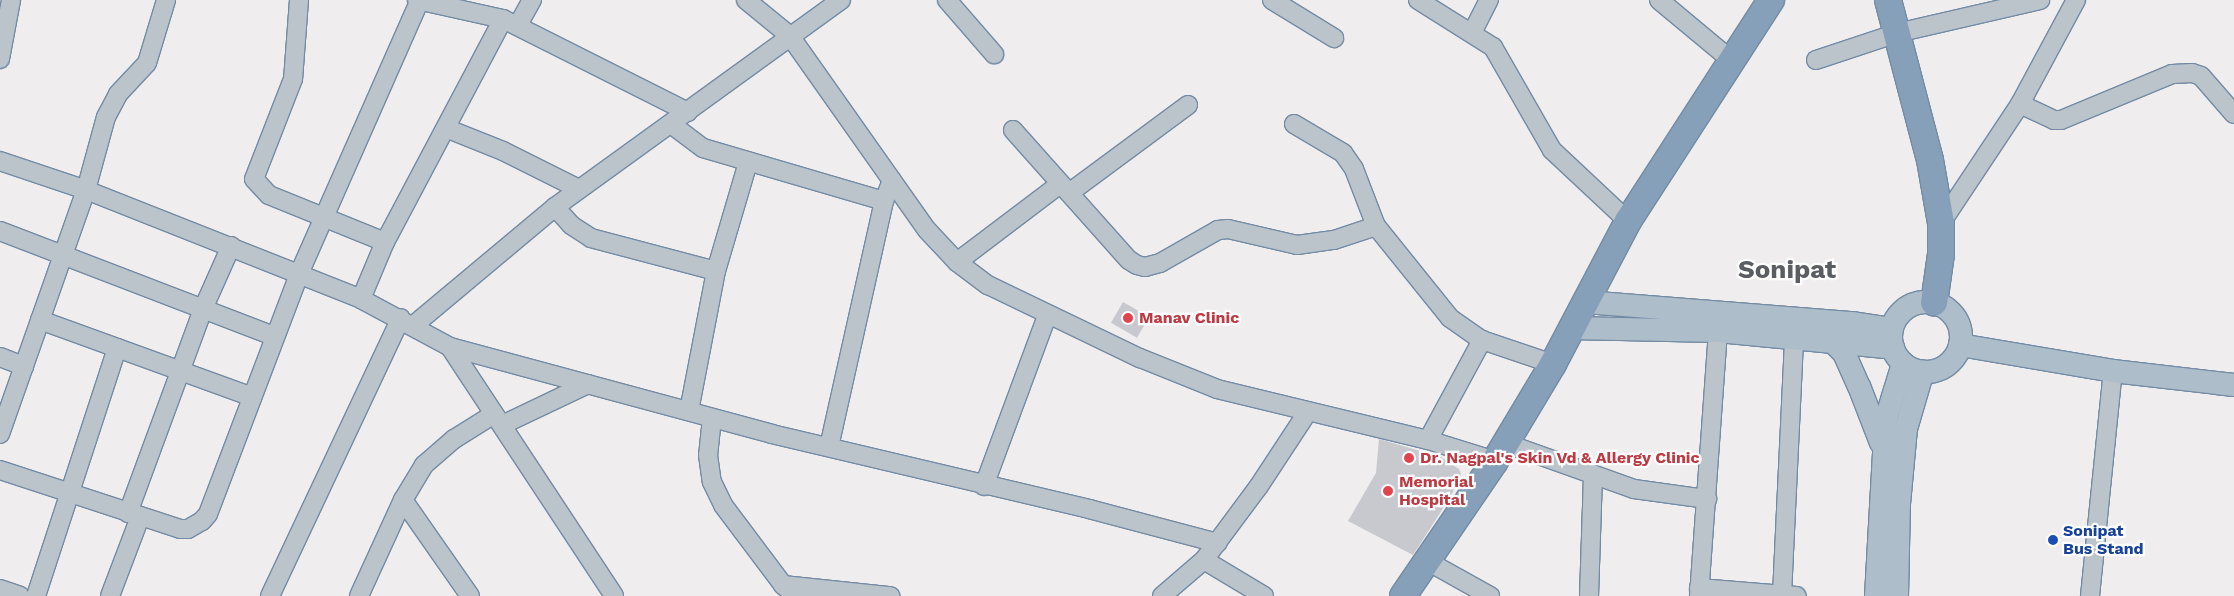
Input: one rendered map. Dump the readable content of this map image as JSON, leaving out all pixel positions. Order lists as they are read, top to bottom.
{
  "districts": ["Sonipat"],
  "places": [
    "Manav Clinic",
    "Dr. Nagpal's Skin Vd & Allergy Clinic",
    "Memorial Hospital",
    "Sonipat Bus Stand"
  ]
}
